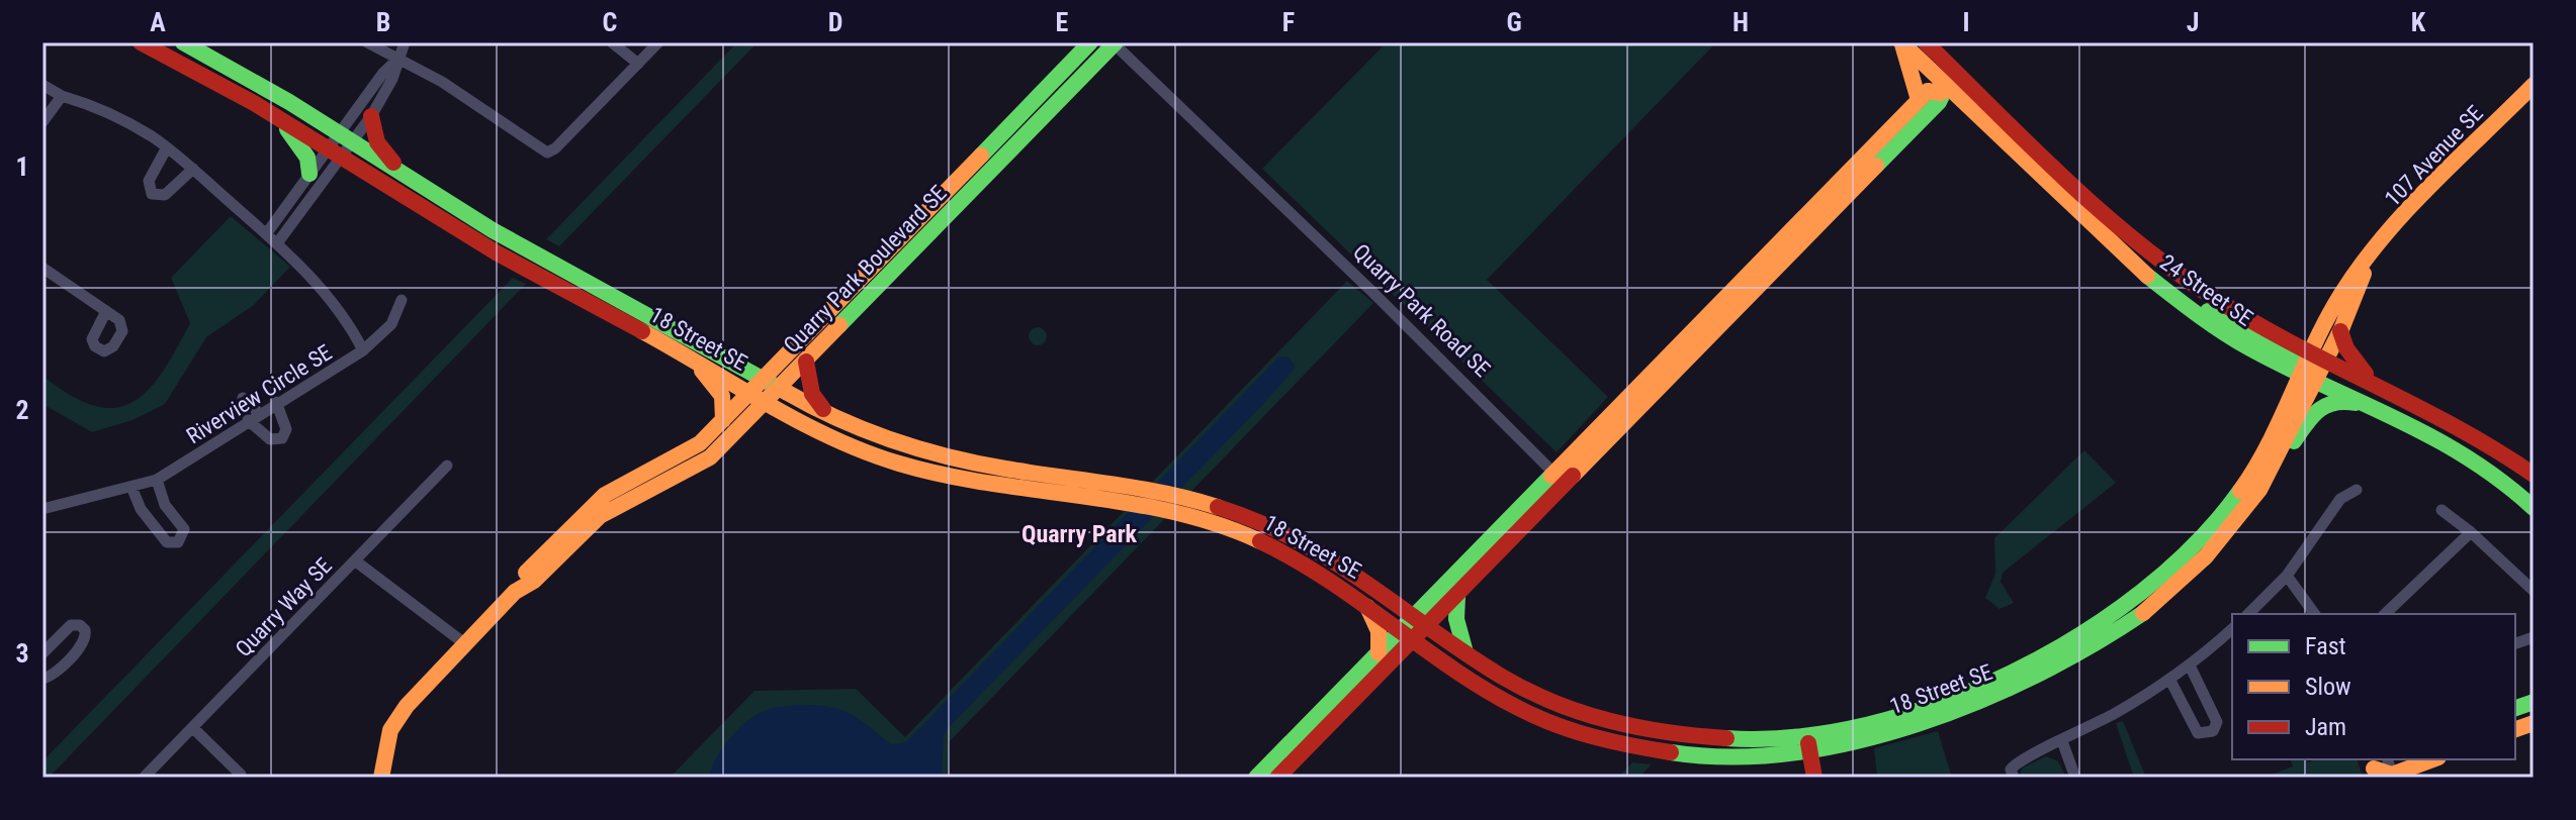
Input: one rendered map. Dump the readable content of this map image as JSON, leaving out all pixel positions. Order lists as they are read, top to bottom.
{
  "streets": {
    "main road": [
      "107 Avenue SE",
      "Quarry Park Boulevard SE",
      "24 Street SE",
      "18 Street SE"
    ],
    "street": ["Quarry Park Road SE", "Riverview Circle SE", "Quarry Way SE"]
  },
  "crossings": [
    ["107 Avenue SE", "24 Street SE"],
    ["107 Avenue SE", "18 Street SE"],
    ["Quarry Park Boulevard SE", "Quarry Park Road SE"],
    ["Quarry Park Boulevard SE", "18 Street SE"],
    ["Quarry Park Boulevard SE", "Quarry Way SE"],
    ["24 Street SE", "18 Street SE"]
  ],
  "districts": ["Quarry Park"],
  "legend": ["Fast", "Slow", "Jam"],
  "grid": {
    "columns": [
      "A",
      "B",
      "C",
      "D",
      "E",
      "F",
      "G",
      "H",
      "I",
      "J",
      "K"
    ],
    "rows": ["1", "2", "3"]
  }
}
